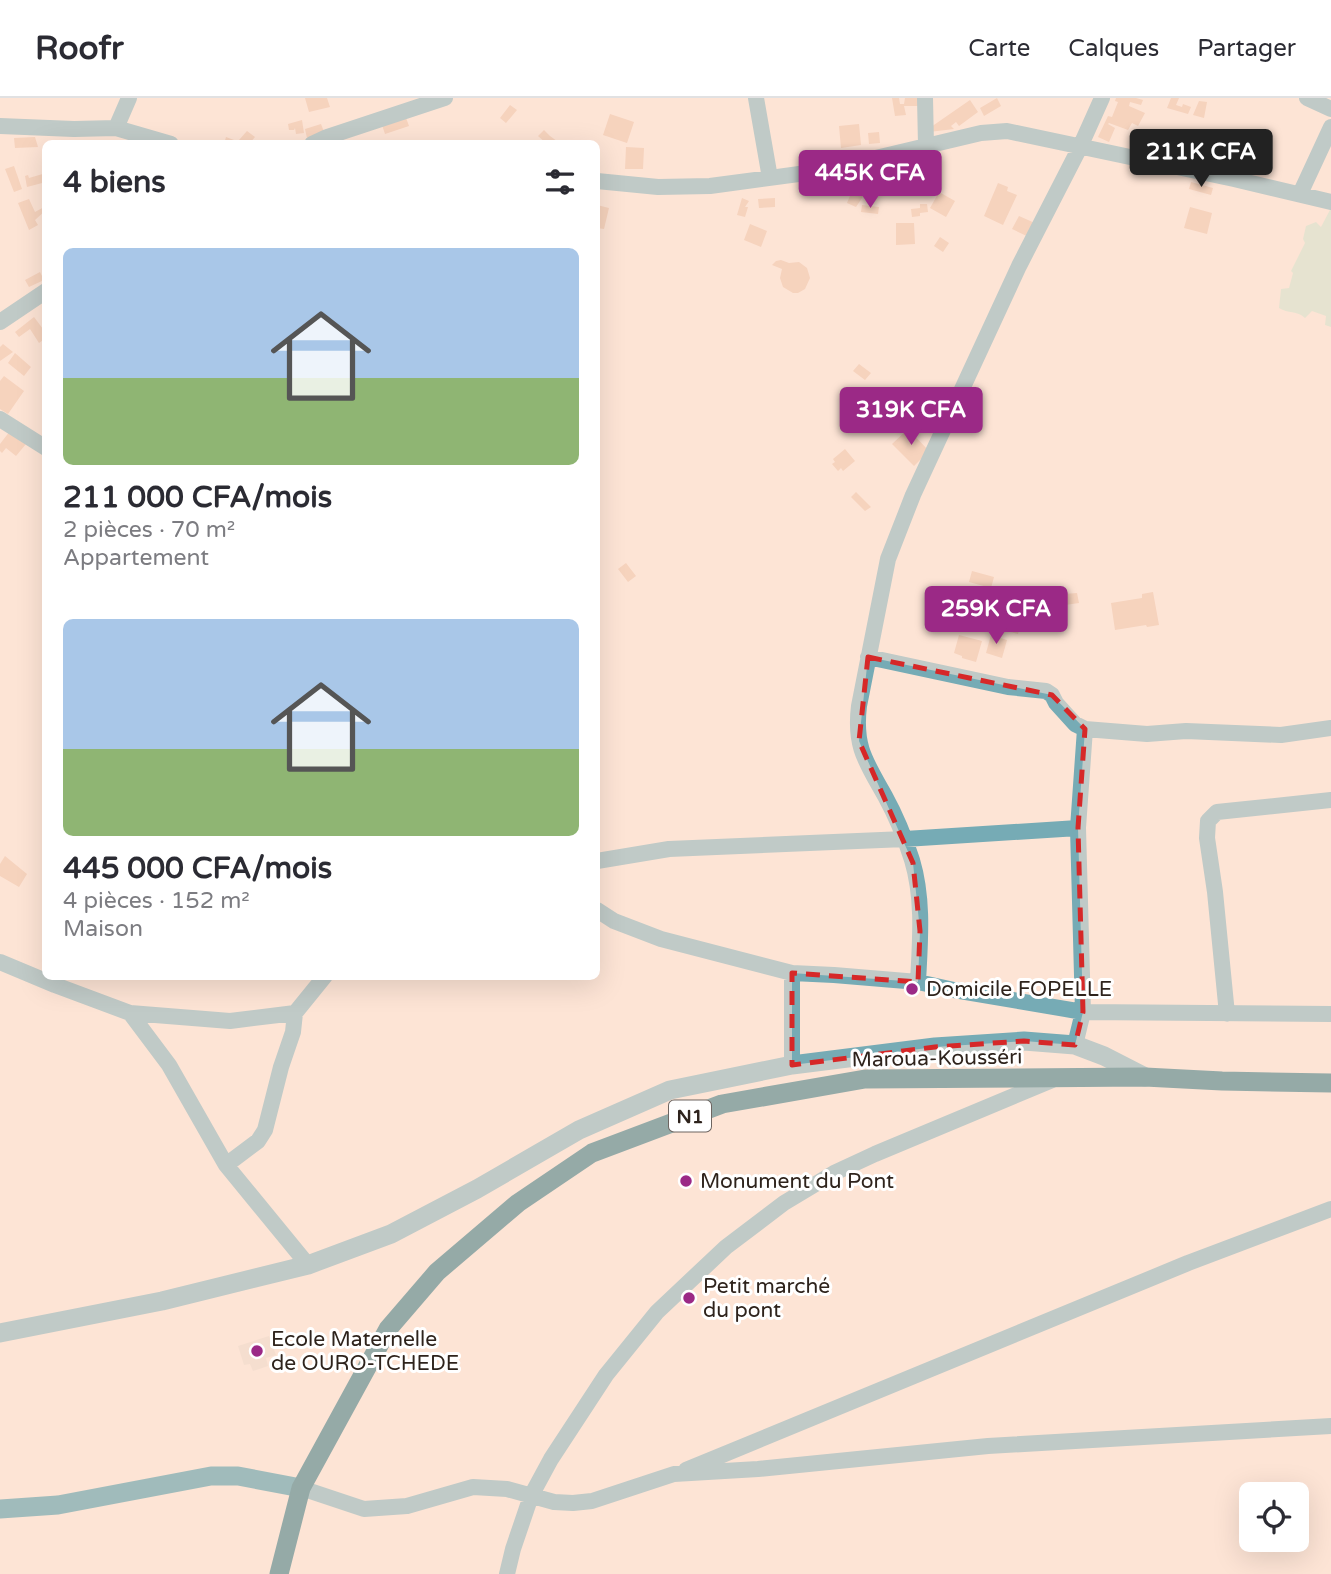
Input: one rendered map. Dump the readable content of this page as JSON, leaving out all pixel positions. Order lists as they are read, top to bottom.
{
  "streets": {
    "highway": ["Maroua-Kousséri", "N1"]
  },
  "places": [
    "Domicile FOPELLE",
    "Monument du Pont",
    "Petit marché du pont",
    "Ecole Maternelle de OURO-TCHEDE"
  ],
  "page": {
    "header": "Roofr",
    "nav": ["Carte", "Calques", "Partager"],
    "price": [
      "211K CFA",
      "445K CFA",
      "319K CFA",
      "259K CFA"
    ],
    "heading": "4 biens",
    "list": [
      {
        "name": "211 000 CFA/mois",
        "note": "2 pièces · 70 m² · Appartement"
      },
      {
        "name": "445 000 CFA/mois",
        "note": "4 pièces · 152 m² · Maison"
      }
    ]
  }
}
